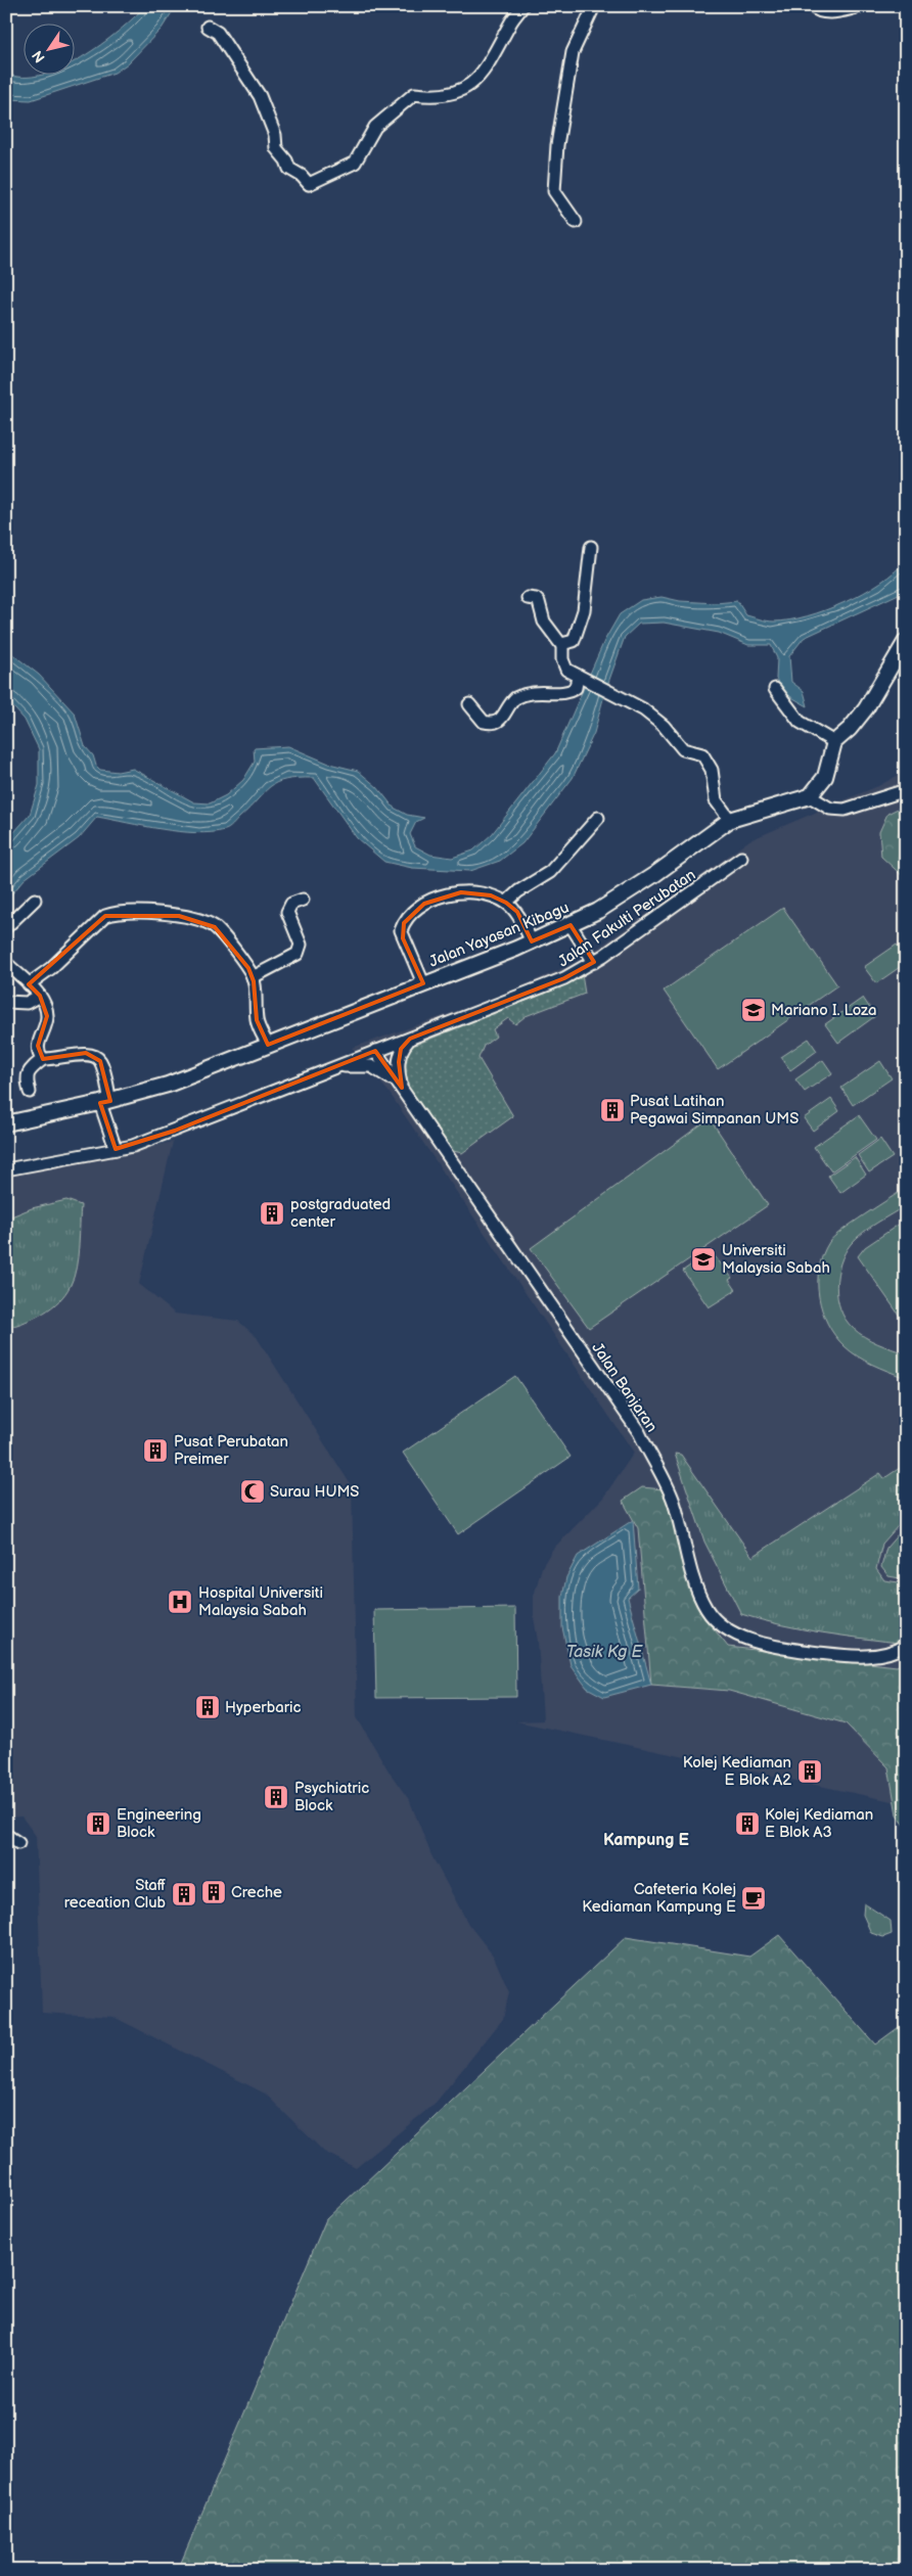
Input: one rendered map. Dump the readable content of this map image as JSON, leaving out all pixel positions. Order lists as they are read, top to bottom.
{
  "streets": {
    "street": ["Jalan Fakulti Perubatan", "Jalan Yayasan Kibagu", "Jalan Banjaran"]
  },
  "crossings": [
    ["Jalan Fakulti Perubatan", "Jalan Banjaran"]
  ],
  "districts": ["Kampung E"],
  "water": ["Tasik Kg E"],
  "places": {
    "school or university": ["Mariano I. Loza", "Universiti Malaysia Sabah"],
    "building": [
      "Pusat Latihan Pegawai Simpanan UMS",
      "postgraduated center",
      "Pusat Perubatan Preimer",
      "Hyperbaric",
      "Kolej Kediaman E Blok A2",
      "Psychiatric Block",
      "Engineering Block",
      "Kolej Kediaman E Blok A3",
      "Creche",
      "Staff receation Club"
    ],
    "mosque": ["Surau HUMS"],
    "hospital": ["Hospital Universiti Malaysia Sabah"],
    "cafe": ["Cafeteria Kolej Kediaman Kampung E"]
  },
  "north": "bottom left"
}
